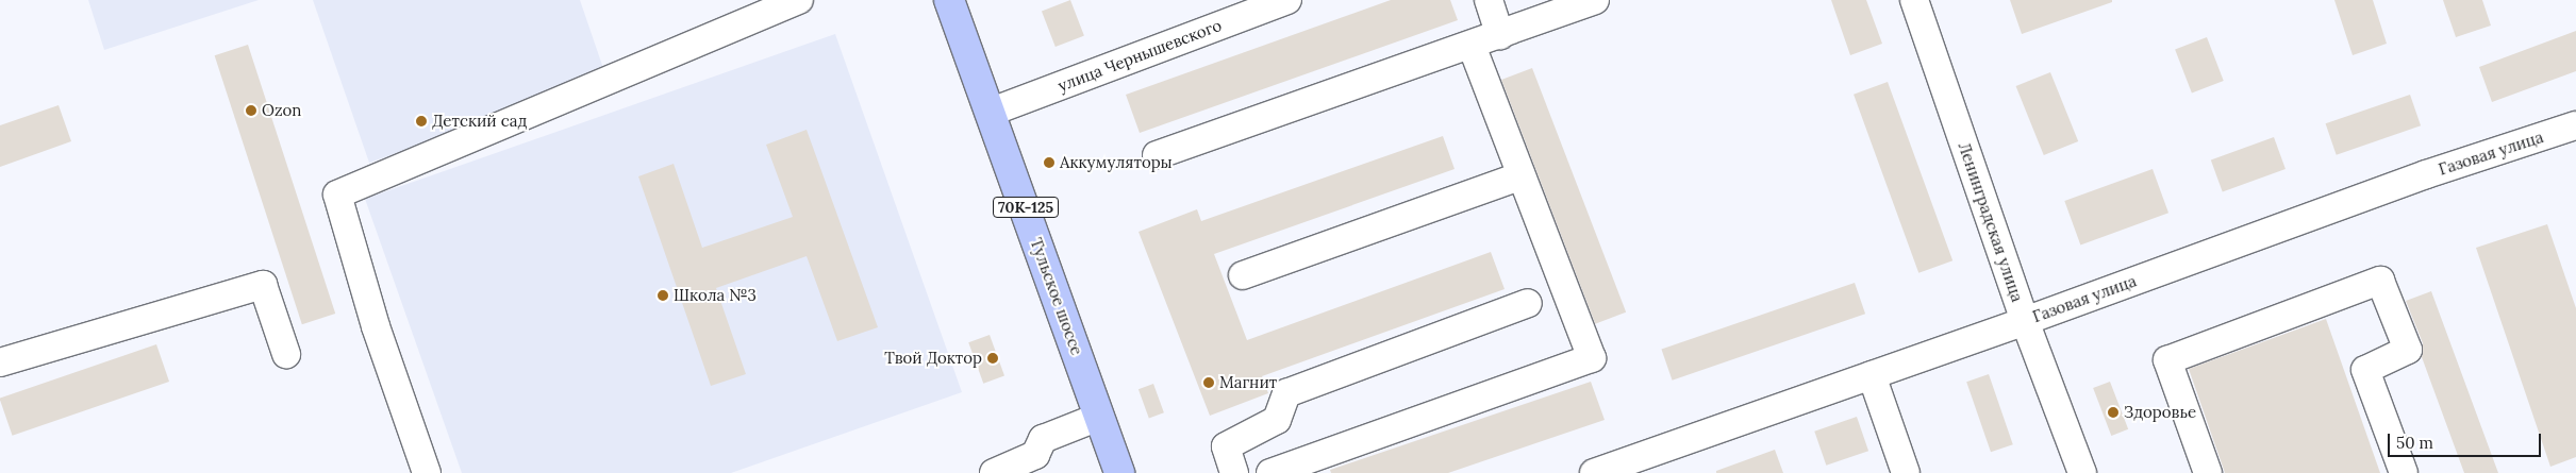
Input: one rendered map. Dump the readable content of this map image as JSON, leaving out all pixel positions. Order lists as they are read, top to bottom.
{
  "streets": {
    "main road": ["70К-125", "Тульское шоссе"],
    "street": ["улица Чернышевского", "Газовая улица", "Ленинградская улица"]
  },
  "crossings": [
    ["улица Чернышевского", "Тульское шоссе"],
    ["Газовая улица", "Ленинградская улица"]
  ],
  "places": [
    "Ozon",
    "Детский сад",
    "Аккумуляторы",
    "Школа №3",
    "Твой Доктор",
    "Магнит",
    "Здоровье"
  ],
  "scale_bar": "50 m"
}
